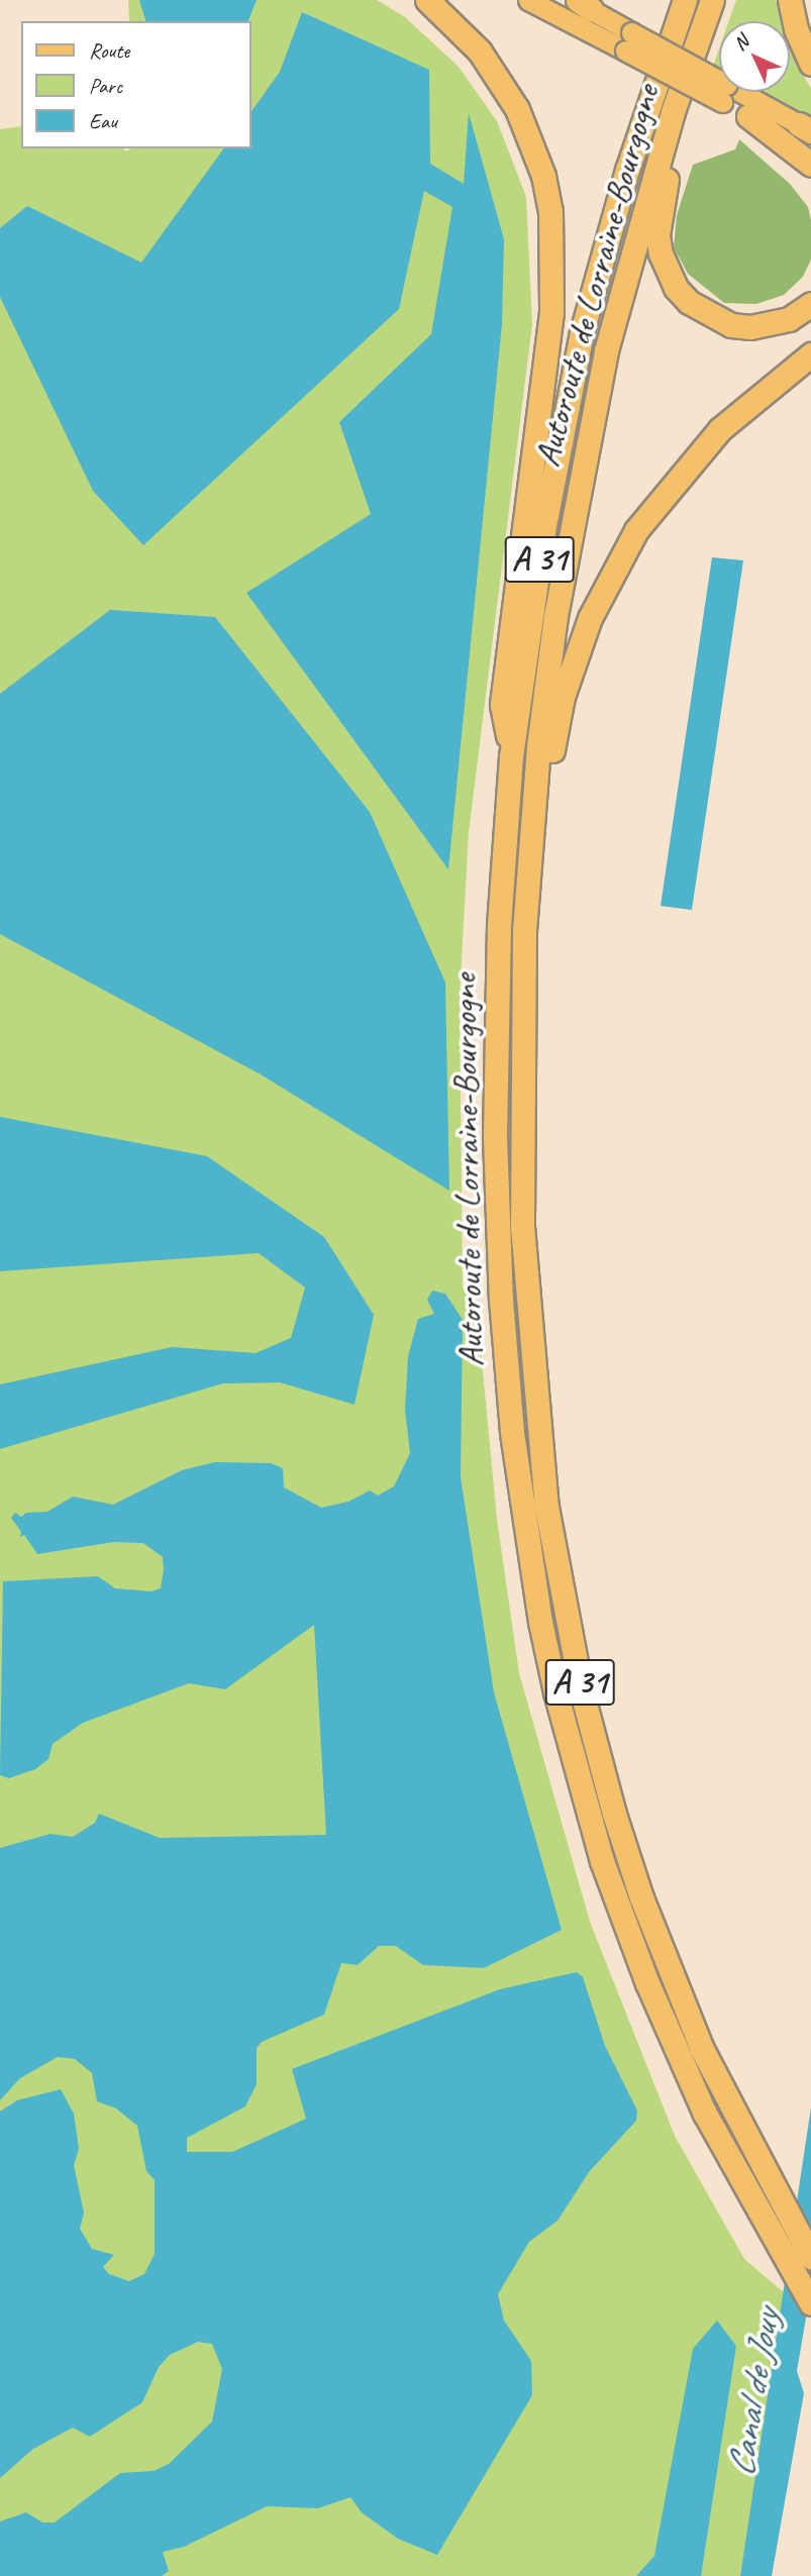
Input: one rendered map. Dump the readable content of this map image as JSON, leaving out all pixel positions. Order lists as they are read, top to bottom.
{
  "streets": {
    "highway": ["Autoroute de Lorraine-Bourgogne", "A 31"]
  },
  "water": ["Canal de Jouy"],
  "legend": ["Route", "Parc", "Eau"],
  "north": "top left"
}
